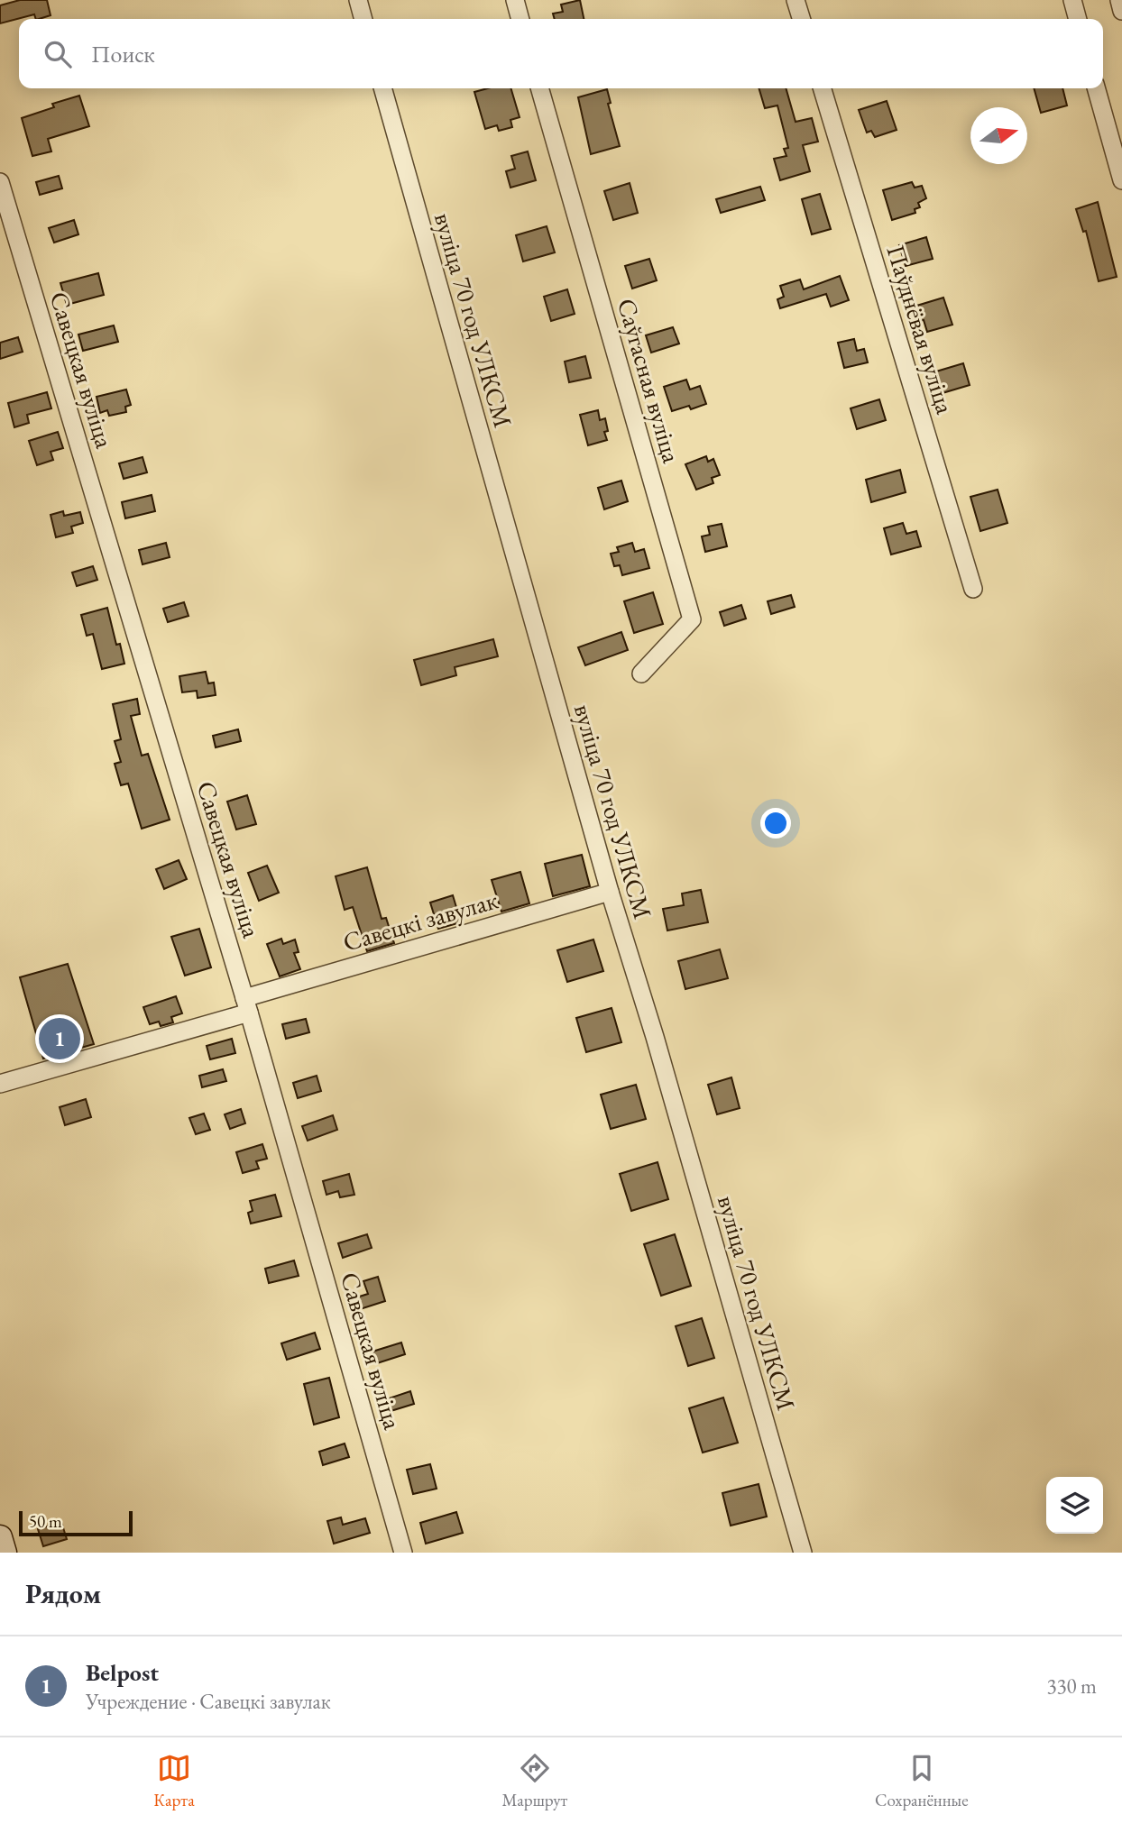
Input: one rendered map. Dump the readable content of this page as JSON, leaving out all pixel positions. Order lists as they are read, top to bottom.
{
  "streets": {
    "street": [
      "вуліца 70 год УЛКСМ",
      "Паўднёвая вуліца",
      "Савецкая вуліца",
      "Саўгасная вуліца",
      "Савецкі завулак"
    ]
  },
  "crossings": [
    ["вуліца 70 год УЛКСМ", "Савецкі завулак"],
    ["Савецкая вуліца", "Савецкі завулак"]
  ],
  "scale_bar": "50 m",
  "north": "right",
  "page": {
    "search": "Поиск",
    "pins": "1",
    "scale": "50 m",
    "heading": "Рядом",
    "list": [
      {
        "mark": "1",
        "name": "Belpost",
        "note": "Учреждение · Савецкі завулак",
        "value": "330 m"
      }
    ],
    "nav": ["Карта", "Маршрут", "Сохранённые"]
  }
}
